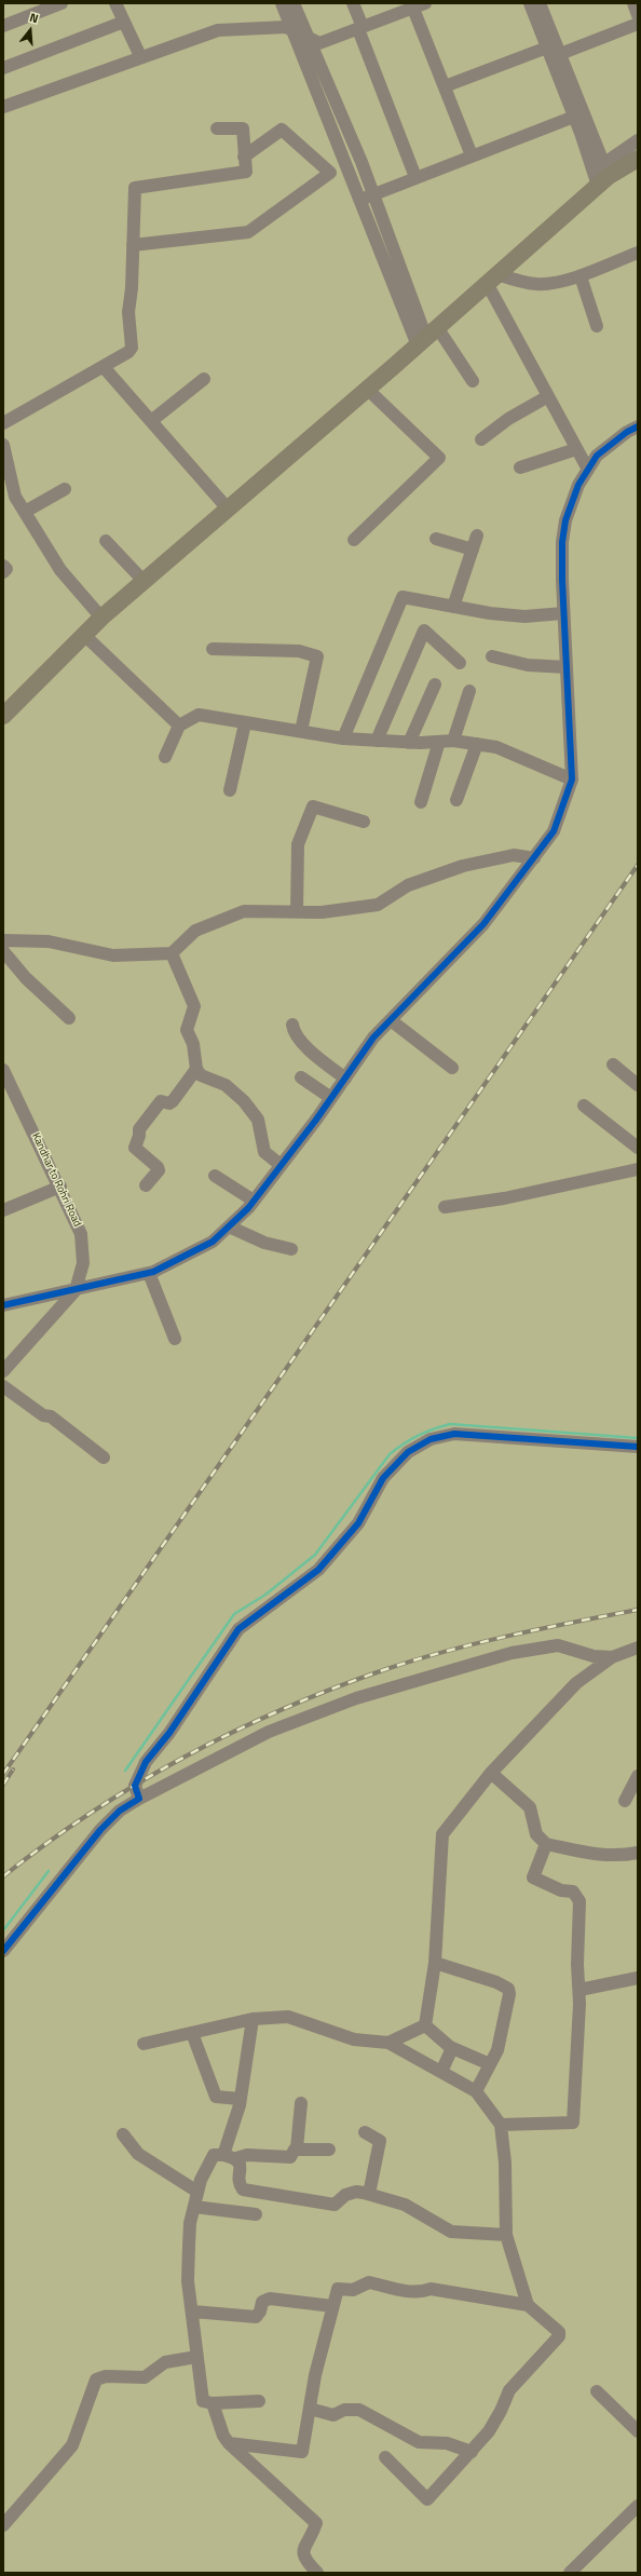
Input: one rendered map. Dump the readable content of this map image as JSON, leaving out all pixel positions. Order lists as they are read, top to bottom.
{
  "streets": {
    "street": ["Kandhar to Rohri Road"]
  },
  "north": "top"
}
